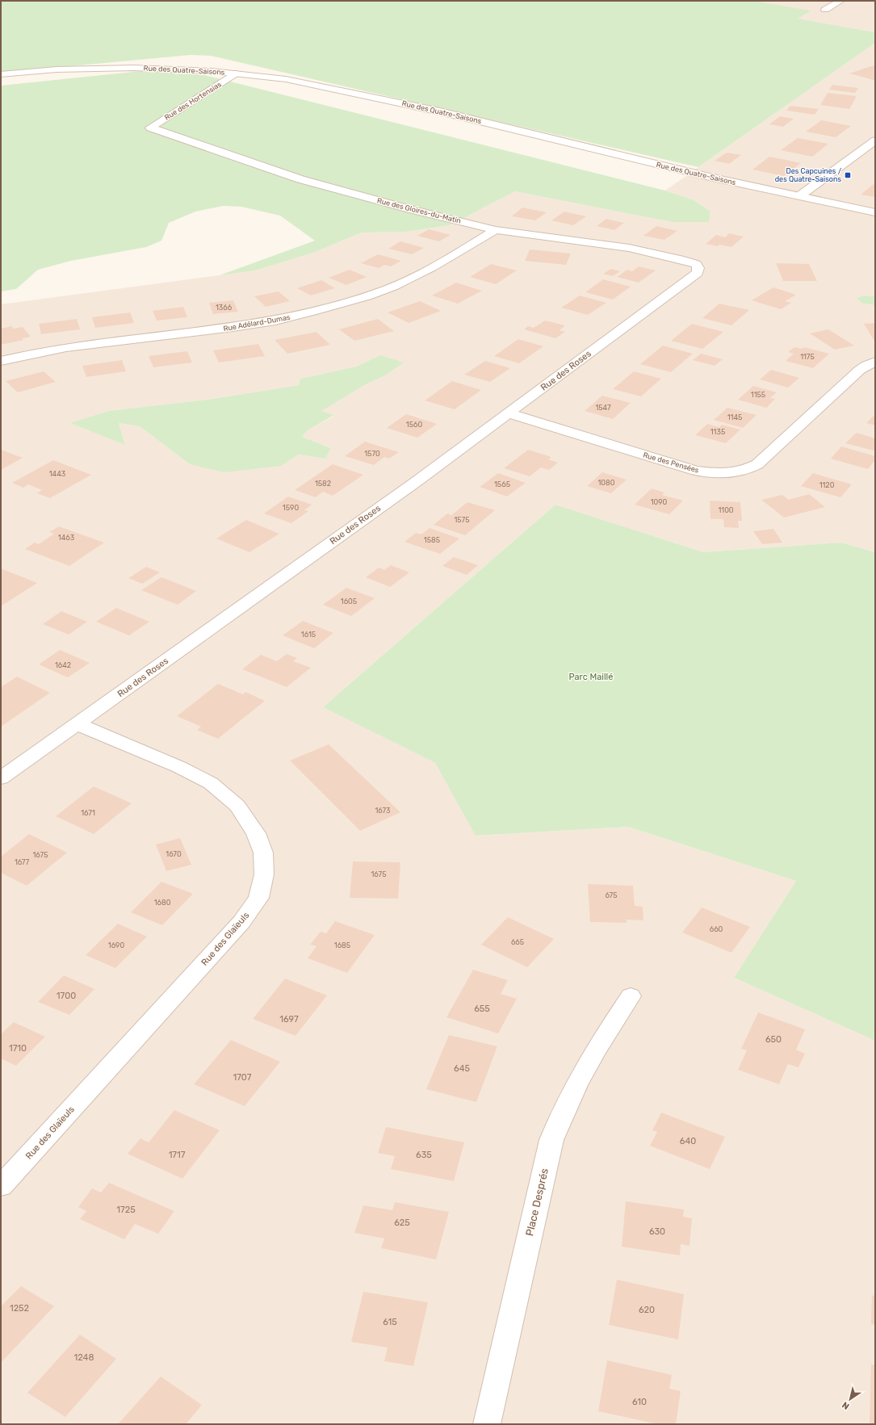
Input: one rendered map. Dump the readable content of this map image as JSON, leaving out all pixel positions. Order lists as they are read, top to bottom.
{
  "streets": {
    "street": [
      "Rue des Quatre-Saisons",
      "Rue des Hortensias",
      "Rue des Gloires-du-Matin",
      "Rue Adélard-Dumas",
      "Rue des Roses",
      "Rue des Pensées",
      "Rue des Glaïeuls",
      "Place Després"
    ]
  },
  "crossings": [
    ["Rue des Quatre-Saisons", "Rue des Hortensias"],
    ["Rue des Hortensias", "Rue des Gloires-du-Matin"],
    ["Rue des Gloires-du-Matin", "Rue Adélard-Dumas"],
    ["Rue des Gloires-du-Matin", "Rue des Roses"],
    ["Rue des Roses", "Rue des Pensées"],
    ["Rue des Roses", "Rue des Glaïeuls"]
  ],
  "parks": ["Parc Maillé"],
  "places": {
    "transit": ["Des Capcuines / des Quatre-Saisons"]
  },
  "house_numbers": [
    "1366",
    "1175",
    "1155",
    "1547",
    "1145",
    "1560",
    "1135",
    "1570",
    "1443",
    "1080",
    "1582",
    "1565",
    "1120",
    "1090",
    "1590",
    "1100",
    "1575",
    "1463",
    "1585",
    "1605",
    "1615",
    "1642",
    "1673",
    "1671",
    "1670",
    "1675",
    "1677",
    "1675",
    "675",
    "1680",
    "660",
    "665",
    "1690",
    "1685",
    "1700",
    "655",
    "1697",
    "650",
    "1710",
    "645",
    "1707",
    "640",
    "1717",
    "635",
    "1725",
    "625",
    "630",
    "1252",
    "620",
    "615",
    "1248",
    "610"
  ],
  "north": "bottom left"
}
